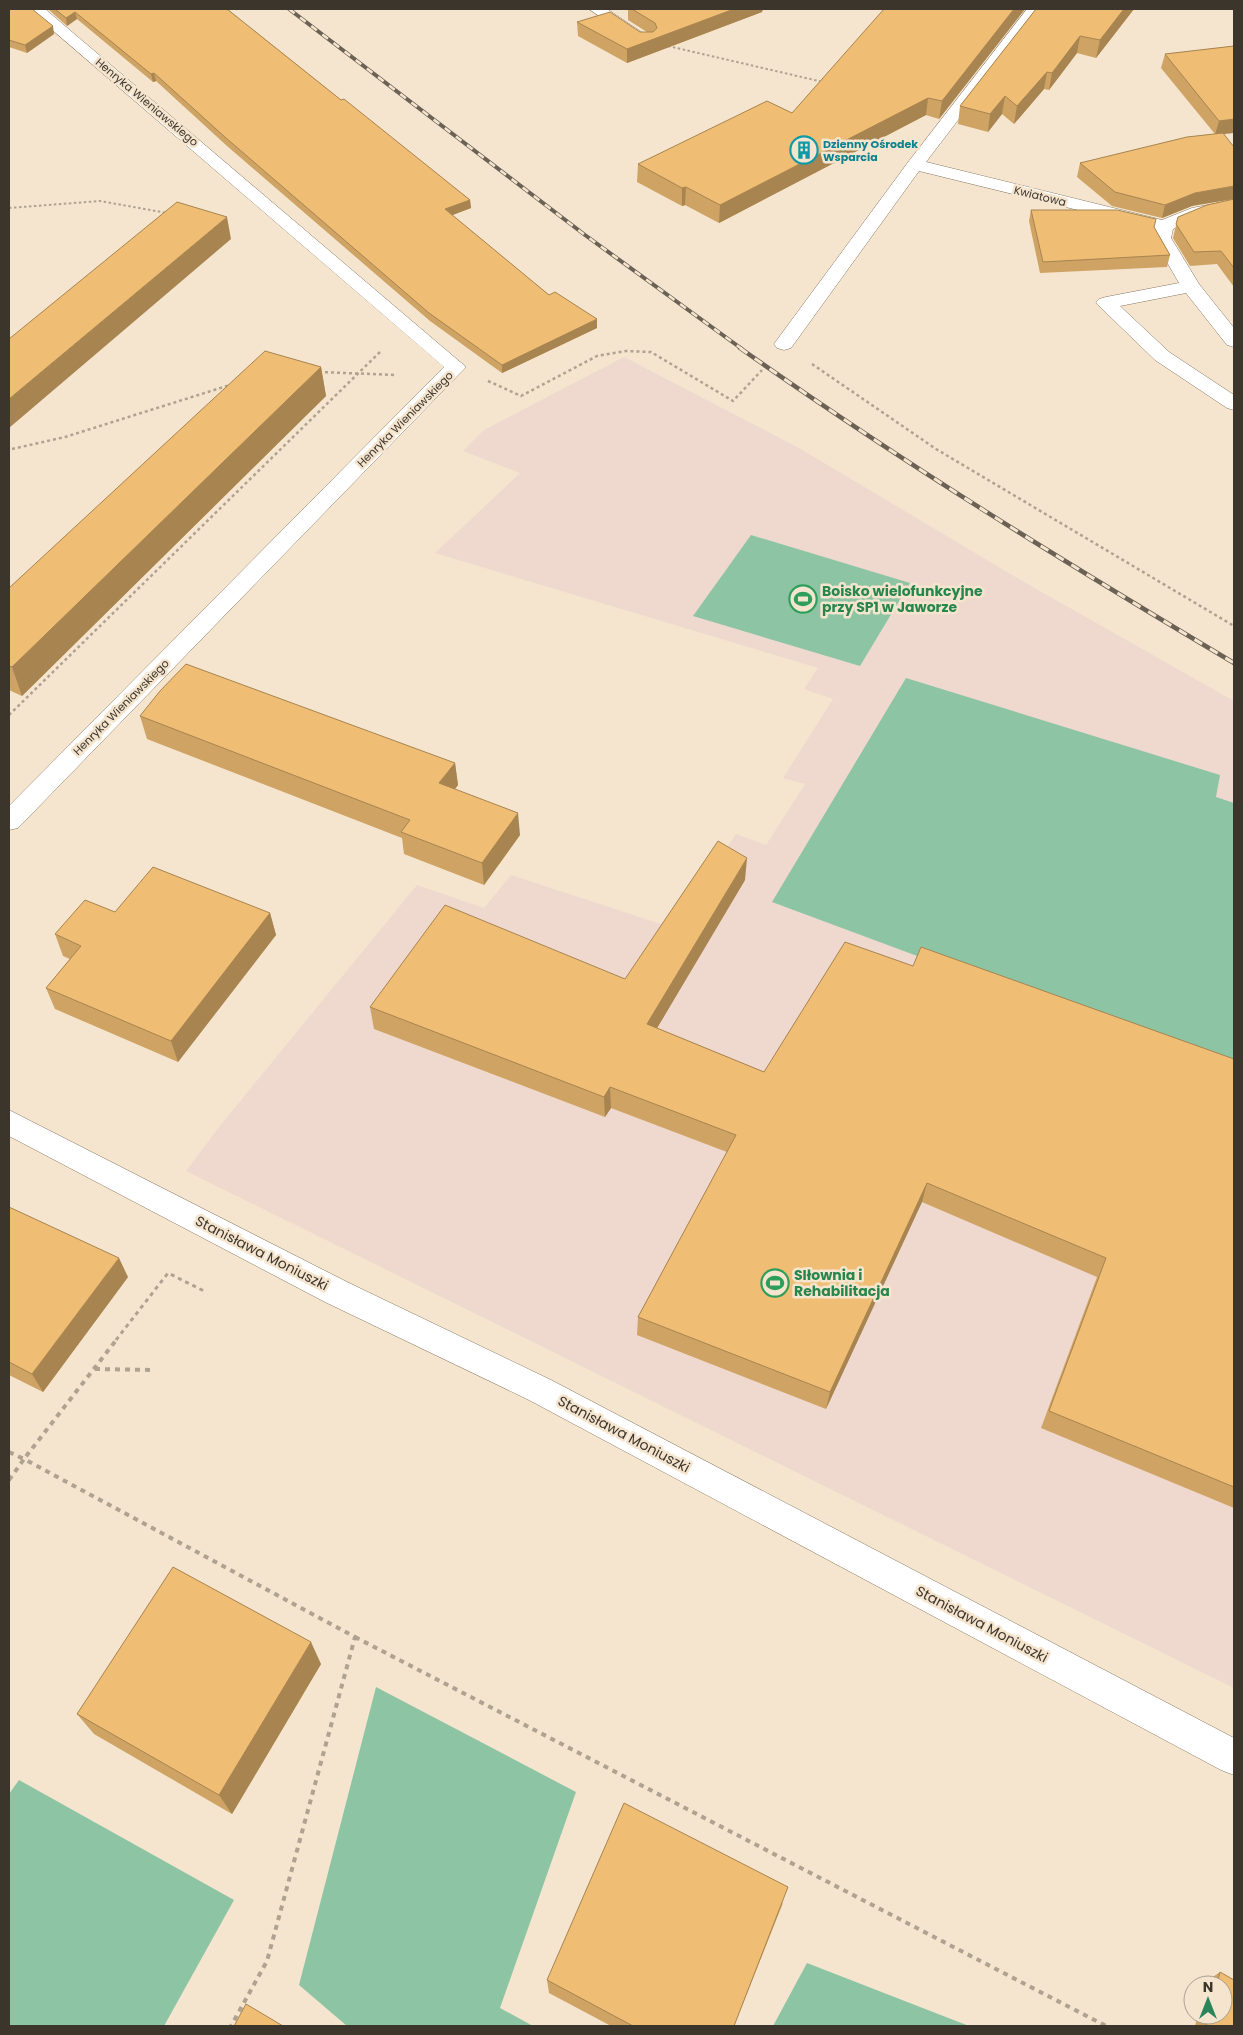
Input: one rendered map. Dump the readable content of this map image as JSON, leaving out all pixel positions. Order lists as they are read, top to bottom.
{
  "streets": {
    "street": ["Henryka Wieniawskiego", "Kwiatowa", "Stanisława Moniuszki"]
  },
  "places": {
    "building": ["Dzienny Ośrodek Wsparcia"],
    "sports": ["Boisko wielofunkcyjne przy SP1 w Jaworze", "SIłownia i Rehabilitacja"]
  },
  "north": "top"
}
